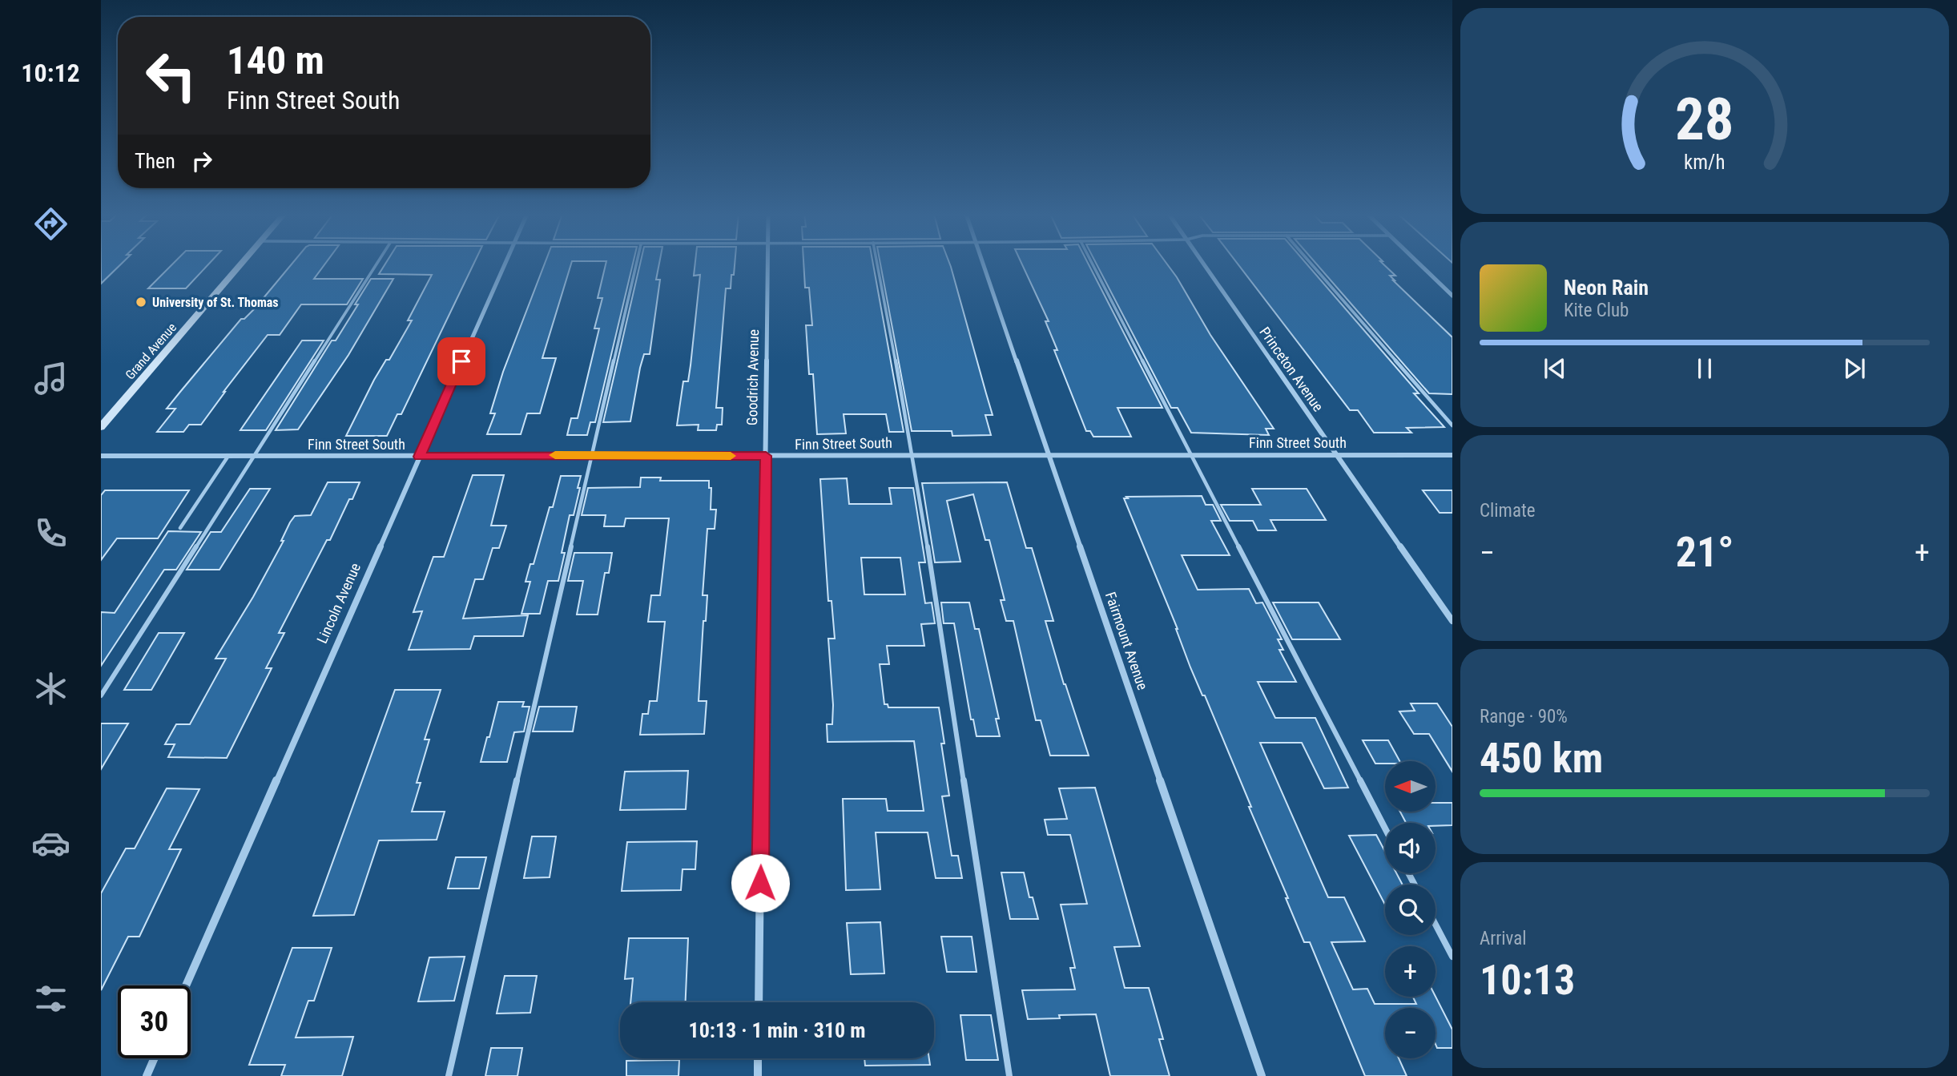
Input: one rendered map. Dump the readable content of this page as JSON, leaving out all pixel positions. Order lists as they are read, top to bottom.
{
  "streets": {
    "main road": ["Grand Avenue"],
    "street": [
      "Princeton Avenue",
      "Goodrich Avenue",
      "Finn Street South",
      "Lincoln Avenue",
      "Fairmount Avenue"
    ]
  },
  "crossings": [
    ["Princeton Avenue", "Finn Street South"],
    ["Goodrich Avenue", "Finn Street South"],
    ["Finn Street South", "Lincoln Avenue"],
    ["Finn Street South", "Fairmount Avenue"]
  ],
  "places": ["University of St. Thomas"],
  "north": "left",
  "page": {
    "tabs": "10:12",
    "turn": ["140 m", "Finn Street South"],
    "then": "Then",
    "song": ["Neon Rain", "Kite Club"],
    "tile": [
      "Climate",
      ["Range · 90%", "450 km"],
      ["Arrival", "10:13"]
    ],
    "heat": ["−", "21°", "+"],
    "map_buttons": ["+", "−"],
    "limit": "30",
    "trip": "10:13 · 1 min · 310 m",
    "gauge": ["28", "km/h"]
  }
}
